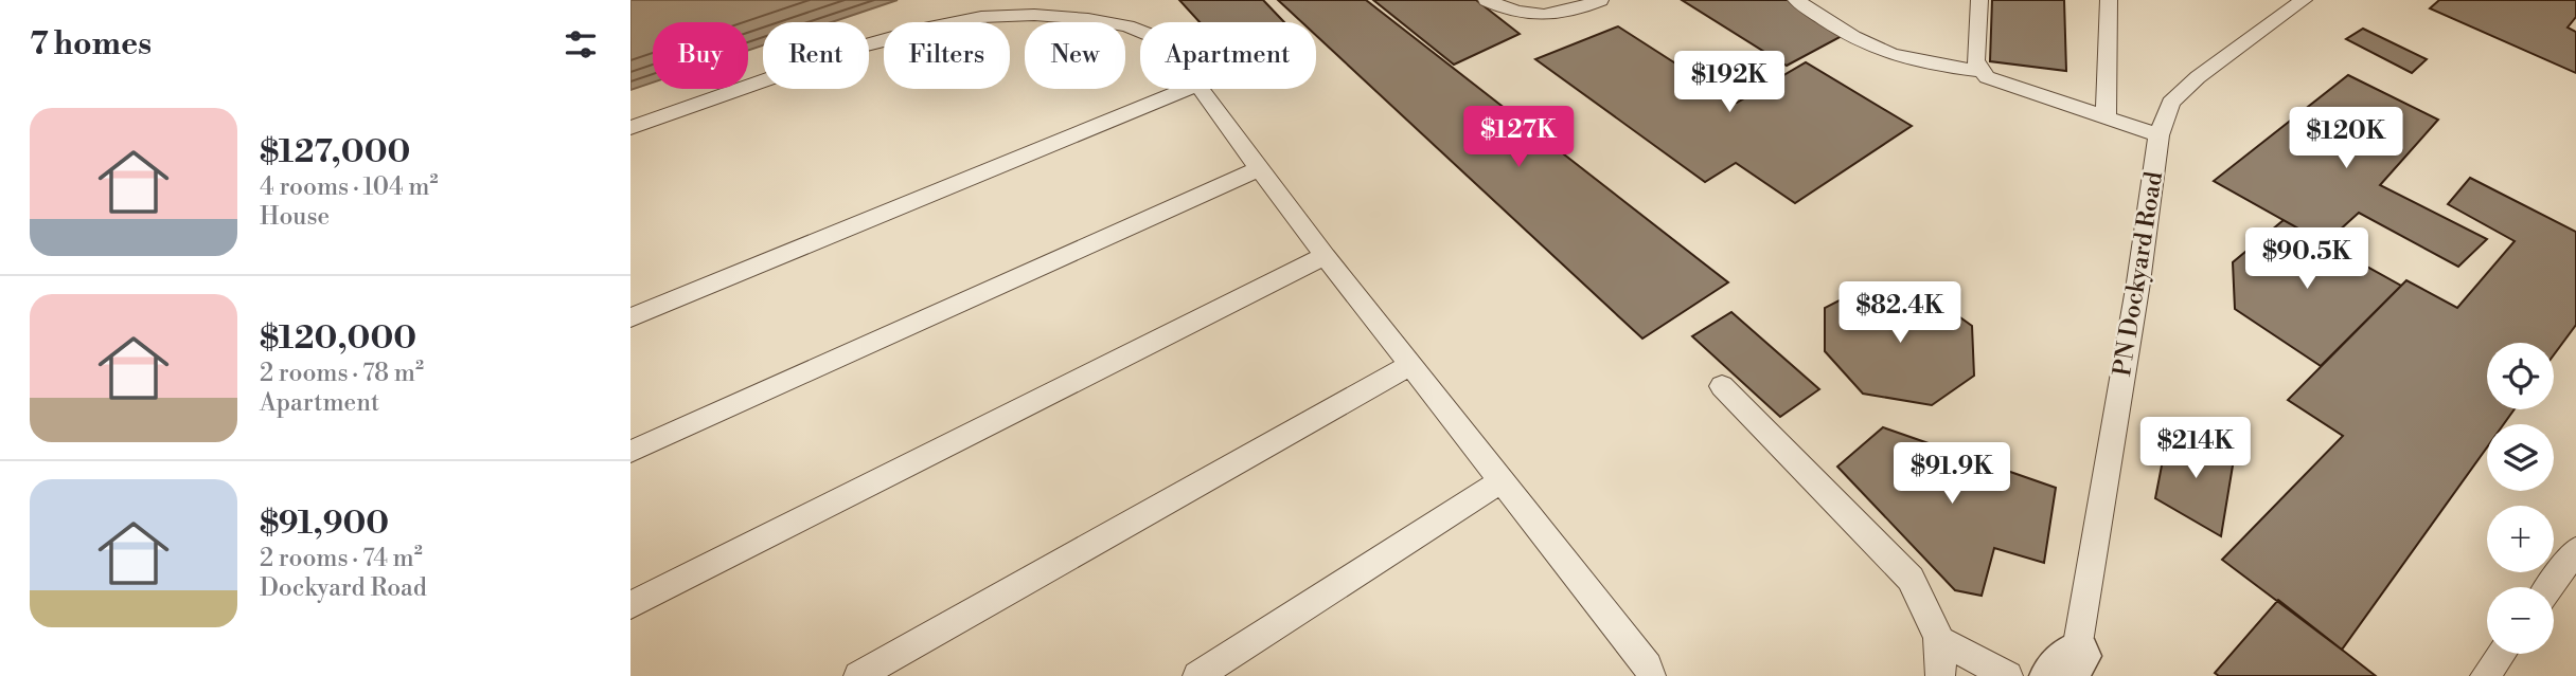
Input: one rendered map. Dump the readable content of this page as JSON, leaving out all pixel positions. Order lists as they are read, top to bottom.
{
  "streets": {
    "lane": ["PN Dockyard Road"]
  },
  "page": {
    "heading": "7 homes",
    "chip": [
      "Buy",
      "Rent",
      "Filters",
      "New",
      "Apartment"
    ],
    "price": [
      "$192K",
      "$127K",
      "$120K",
      "$90.5K",
      "$82.4K",
      "$214K",
      "$91.9K"
    ],
    "list": [
      {
        "name": "$127,000",
        "note": "4 rooms · 104 m² · House"
      },
      {
        "name": "$120,000",
        "note": "2 rooms · 78 m² · Apartment"
      },
      {
        "name": "$91,900",
        "note": "2 rooms · 74 m² · Dockyard Road"
      }
    ],
    "map_buttons": ["+", "−"]
  }
}
